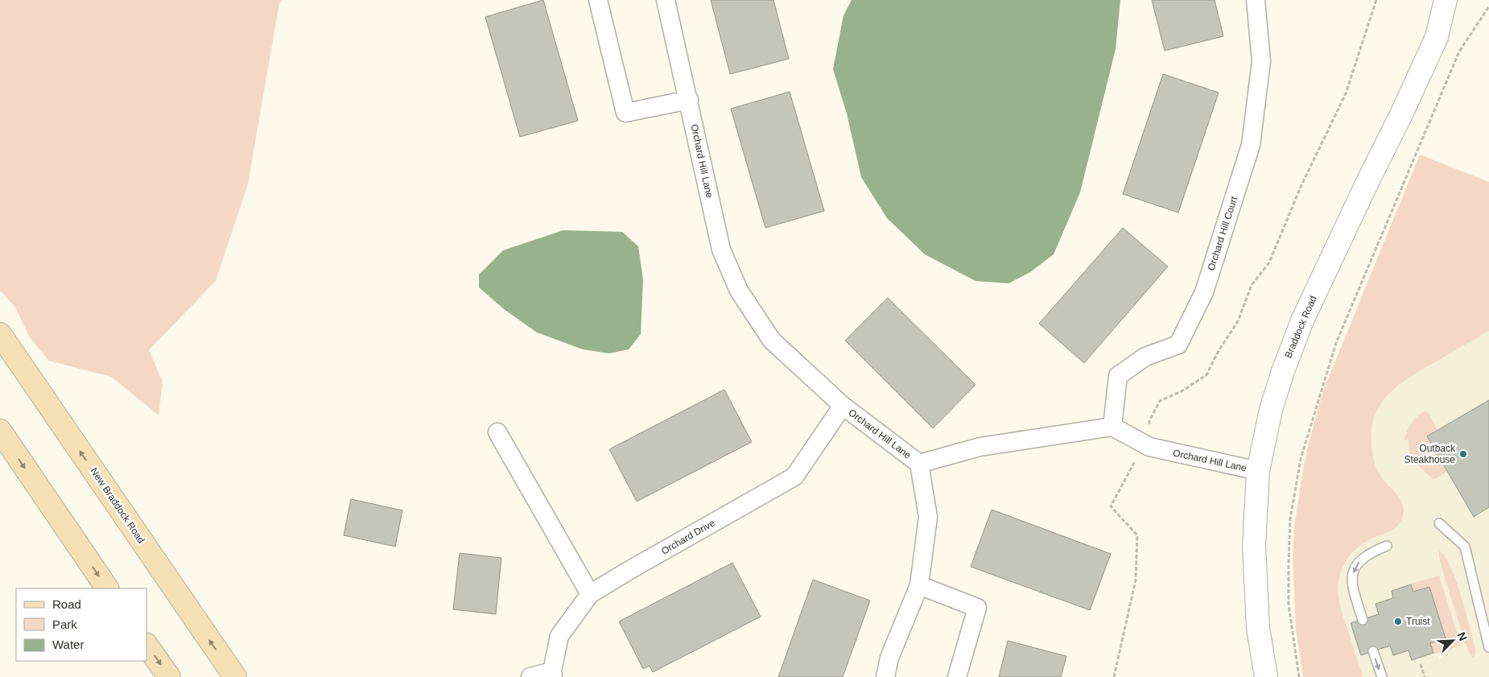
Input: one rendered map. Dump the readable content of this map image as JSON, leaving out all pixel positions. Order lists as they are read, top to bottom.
{
  "streets": {
    "main road": ["New Braddock Road"],
    "street": [
      "Orchard Hill Lane",
      "Orchard Hill Court",
      "Braddock Road",
      "Orchard Drive"
    ]
  },
  "crossings": [
    ["Orchard Hill Lane", "Orchard Hill Court"],
    ["Orchard Hill Lane", "Braddock Road"],
    ["Orchard Hill Lane", "Orchard Drive"]
  ],
  "places": ["Outback Steakhouse", "Truist"],
  "legend": ["Road", "Park", "Water"],
  "north": "top right"
}
